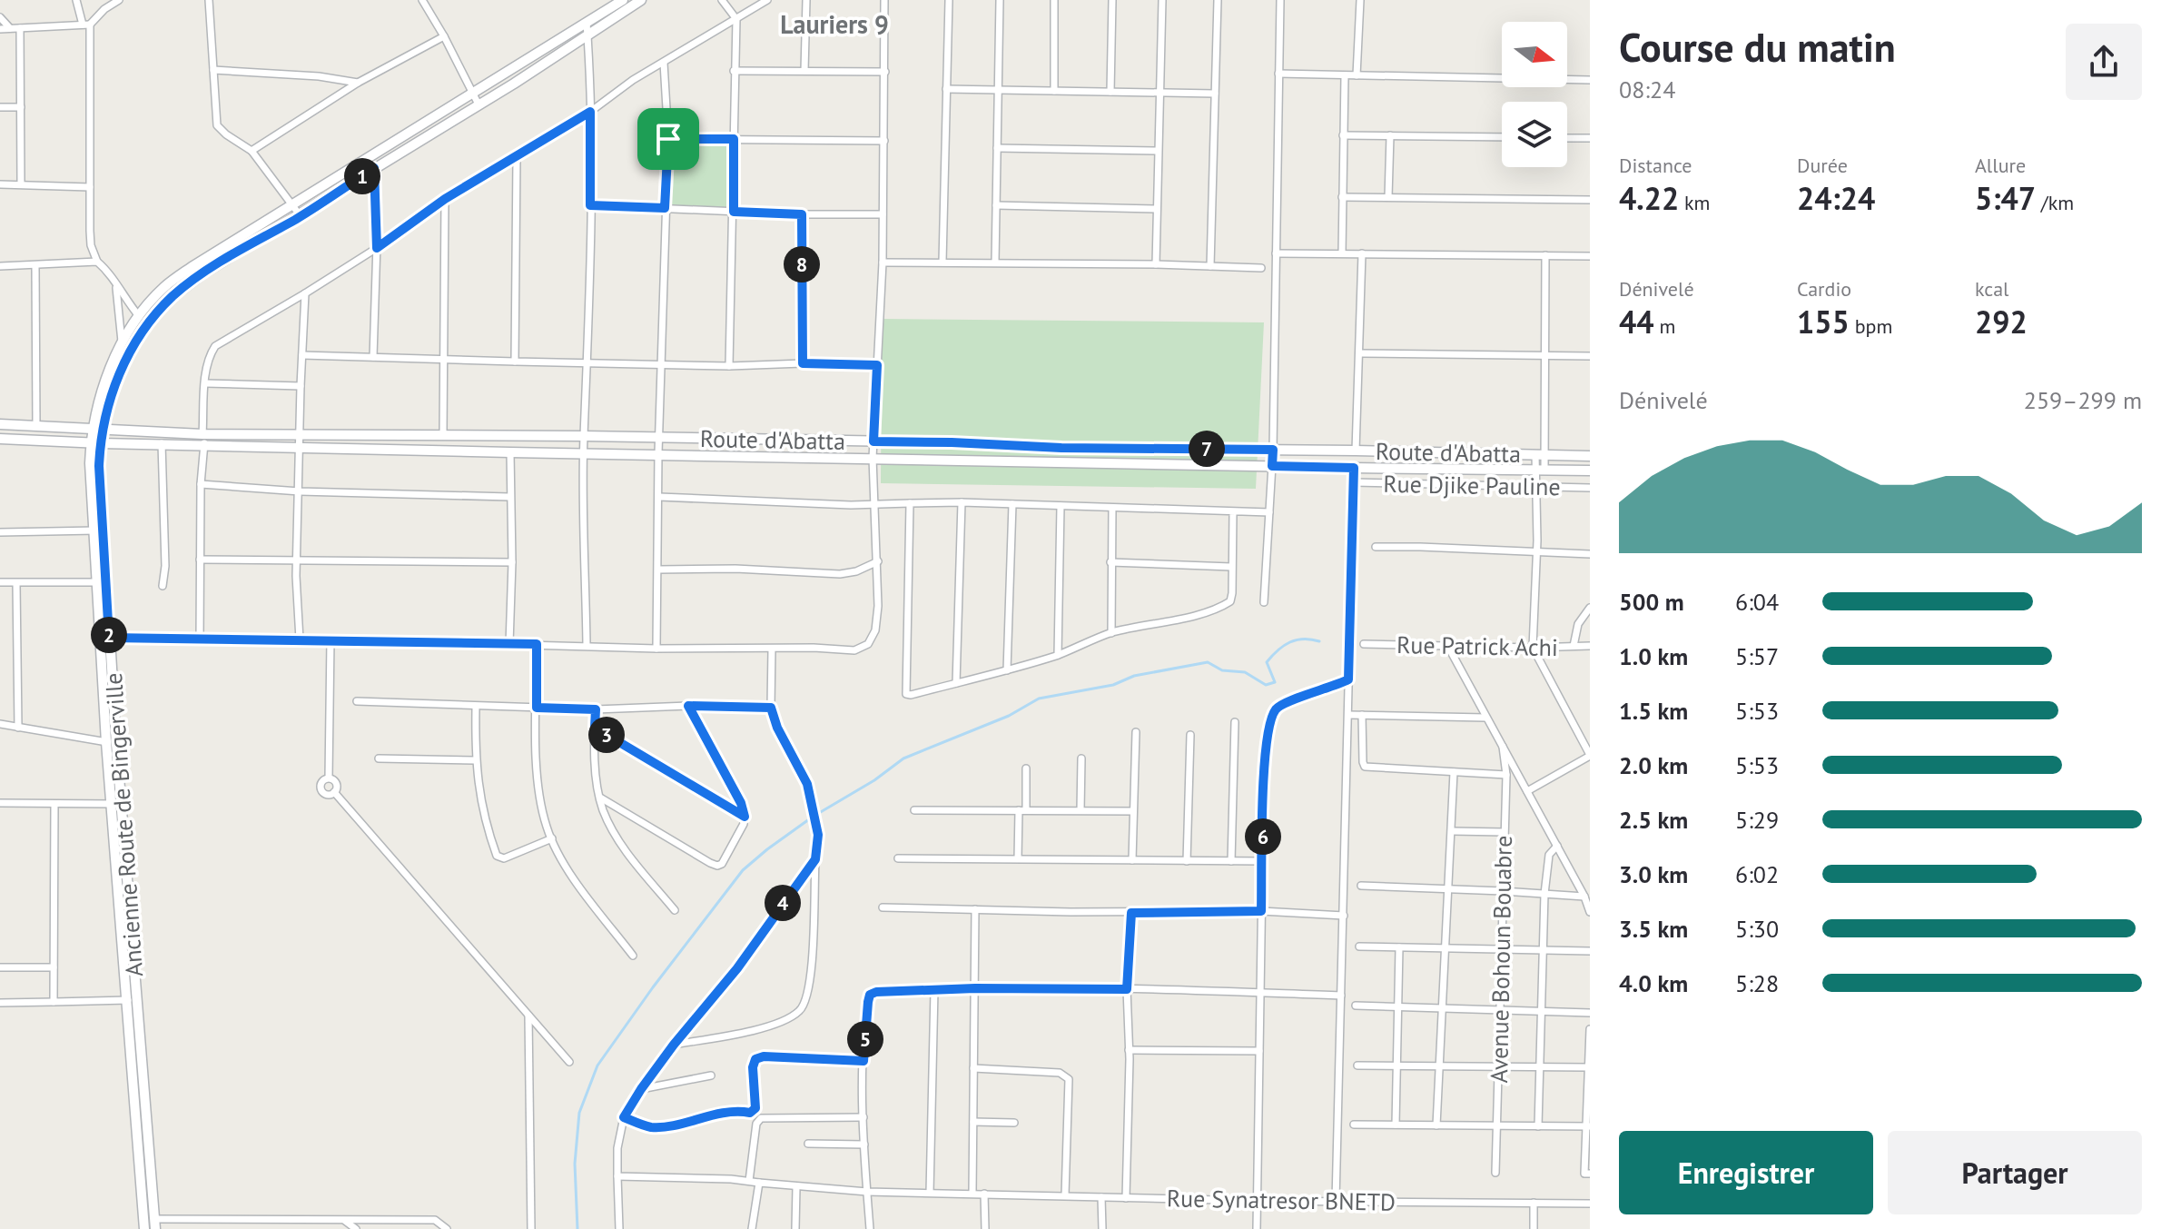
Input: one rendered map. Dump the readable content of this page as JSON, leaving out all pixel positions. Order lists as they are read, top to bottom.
{
  "streets": {
    "street": [
      "Route d'Abatta",
      "Rue Djike Pauline",
      "Rue Patrick Achi",
      "Ancienne Route de Bingerville",
      "Avenue Bohoun Bouabre",
      "Rue Synatresor BNETD"
    ]
  },
  "crossings": [
    ["Route d'Abatta", "Ancienne Route de Bingerville"]
  ],
  "districts": ["Lauriers 9"],
  "north": "right",
  "page": {
    "heading": ["Course du matin", "08:24"],
    "stats": [
      ["Distance", "4.22 km"],
      ["Durée", "24:24"],
      ["Allure", "5:47 /km"],
      ["Dénivelé", "44 m"],
      ["Cardio", "155 bpm"],
      ["kcal", "292"]
    ],
    "pins": [
      "1",
      "8",
      "7",
      "2",
      "3",
      "6",
      "4",
      "5"
    ],
    "chart": ["Dénivelé", "259–299 m"],
    "list": [
      {
        "name": "500 m",
        "note": "6:04"
      },
      {
        "name": "1.0 km",
        "note": "5:57"
      },
      {
        "name": "1.5 km",
        "note": "5:53"
      },
      {
        "name": "2.0 km",
        "note": "5:53"
      },
      {
        "name": "2.5 km",
        "note": "5:29"
      },
      {
        "name": "3.0 km",
        "note": "6:02"
      },
      {
        "name": "3.5 km",
        "note": "5:30"
      },
      {
        "name": "4.0 km",
        "note": "5:28"
      }
    ],
    "buttons": ["Enregistrer", "Partager"]
  }
}
